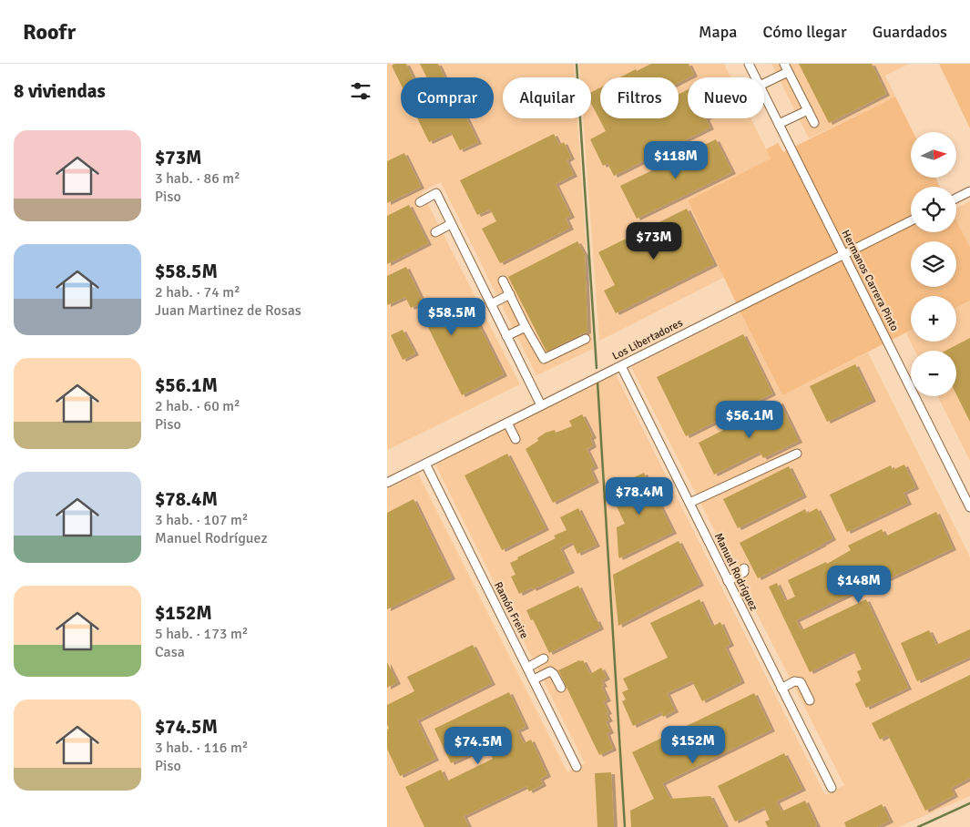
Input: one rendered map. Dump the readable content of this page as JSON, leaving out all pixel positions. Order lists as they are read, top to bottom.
{
  "streets": {
    "street": [
      "Hermanos Carrera Pinto",
      "Los Libertadores",
      "Manuel Rodríguez",
      "Ramón Freire"
    ]
  },
  "crossings": [
    ["Hermanos Carrera Pinto", "Los Libertadores"],
    ["Los Libertadores", "Manuel Rodríguez"],
    ["Los Libertadores", "Ramón Freire"]
  ],
  "north": "right",
  "page": {
    "header": "Roofr",
    "nav": ["Mapa", "Cómo llegar", "Guardados"],
    "heading": "8 viviendas",
    "chip": [
      "Comprar",
      "Alquilar",
      "Filtros",
      "Nuevo"
    ],
    "list": [
      {
        "name": "$73M",
        "note": "3 hab. · 86 m² · Piso"
      },
      {
        "name": "$58.5M",
        "note": "2 hab. · 74 m² · Juan Martinez de Rosas"
      },
      {
        "name": "$56.1M",
        "note": "2 hab. · 60 m² · Piso"
      },
      {
        "name": "$78.4M",
        "note": "3 hab. · 107 m² · Manuel Rodríguez"
      },
      {
        "name": "$152M",
        "note": "5 hab. · 173 m² · Casa"
      },
      {
        "name": "$74.5M",
        "note": "3 hab. · 116 m² · Piso"
      }
    ],
    "map_buttons": ["+", "−"],
    "price": [
      "$118M",
      "$73M",
      "$58.5M",
      "$56.1M",
      "$78.4M",
      "$148M",
      "$152M",
      "$74.5M"
    ]
  }
}
